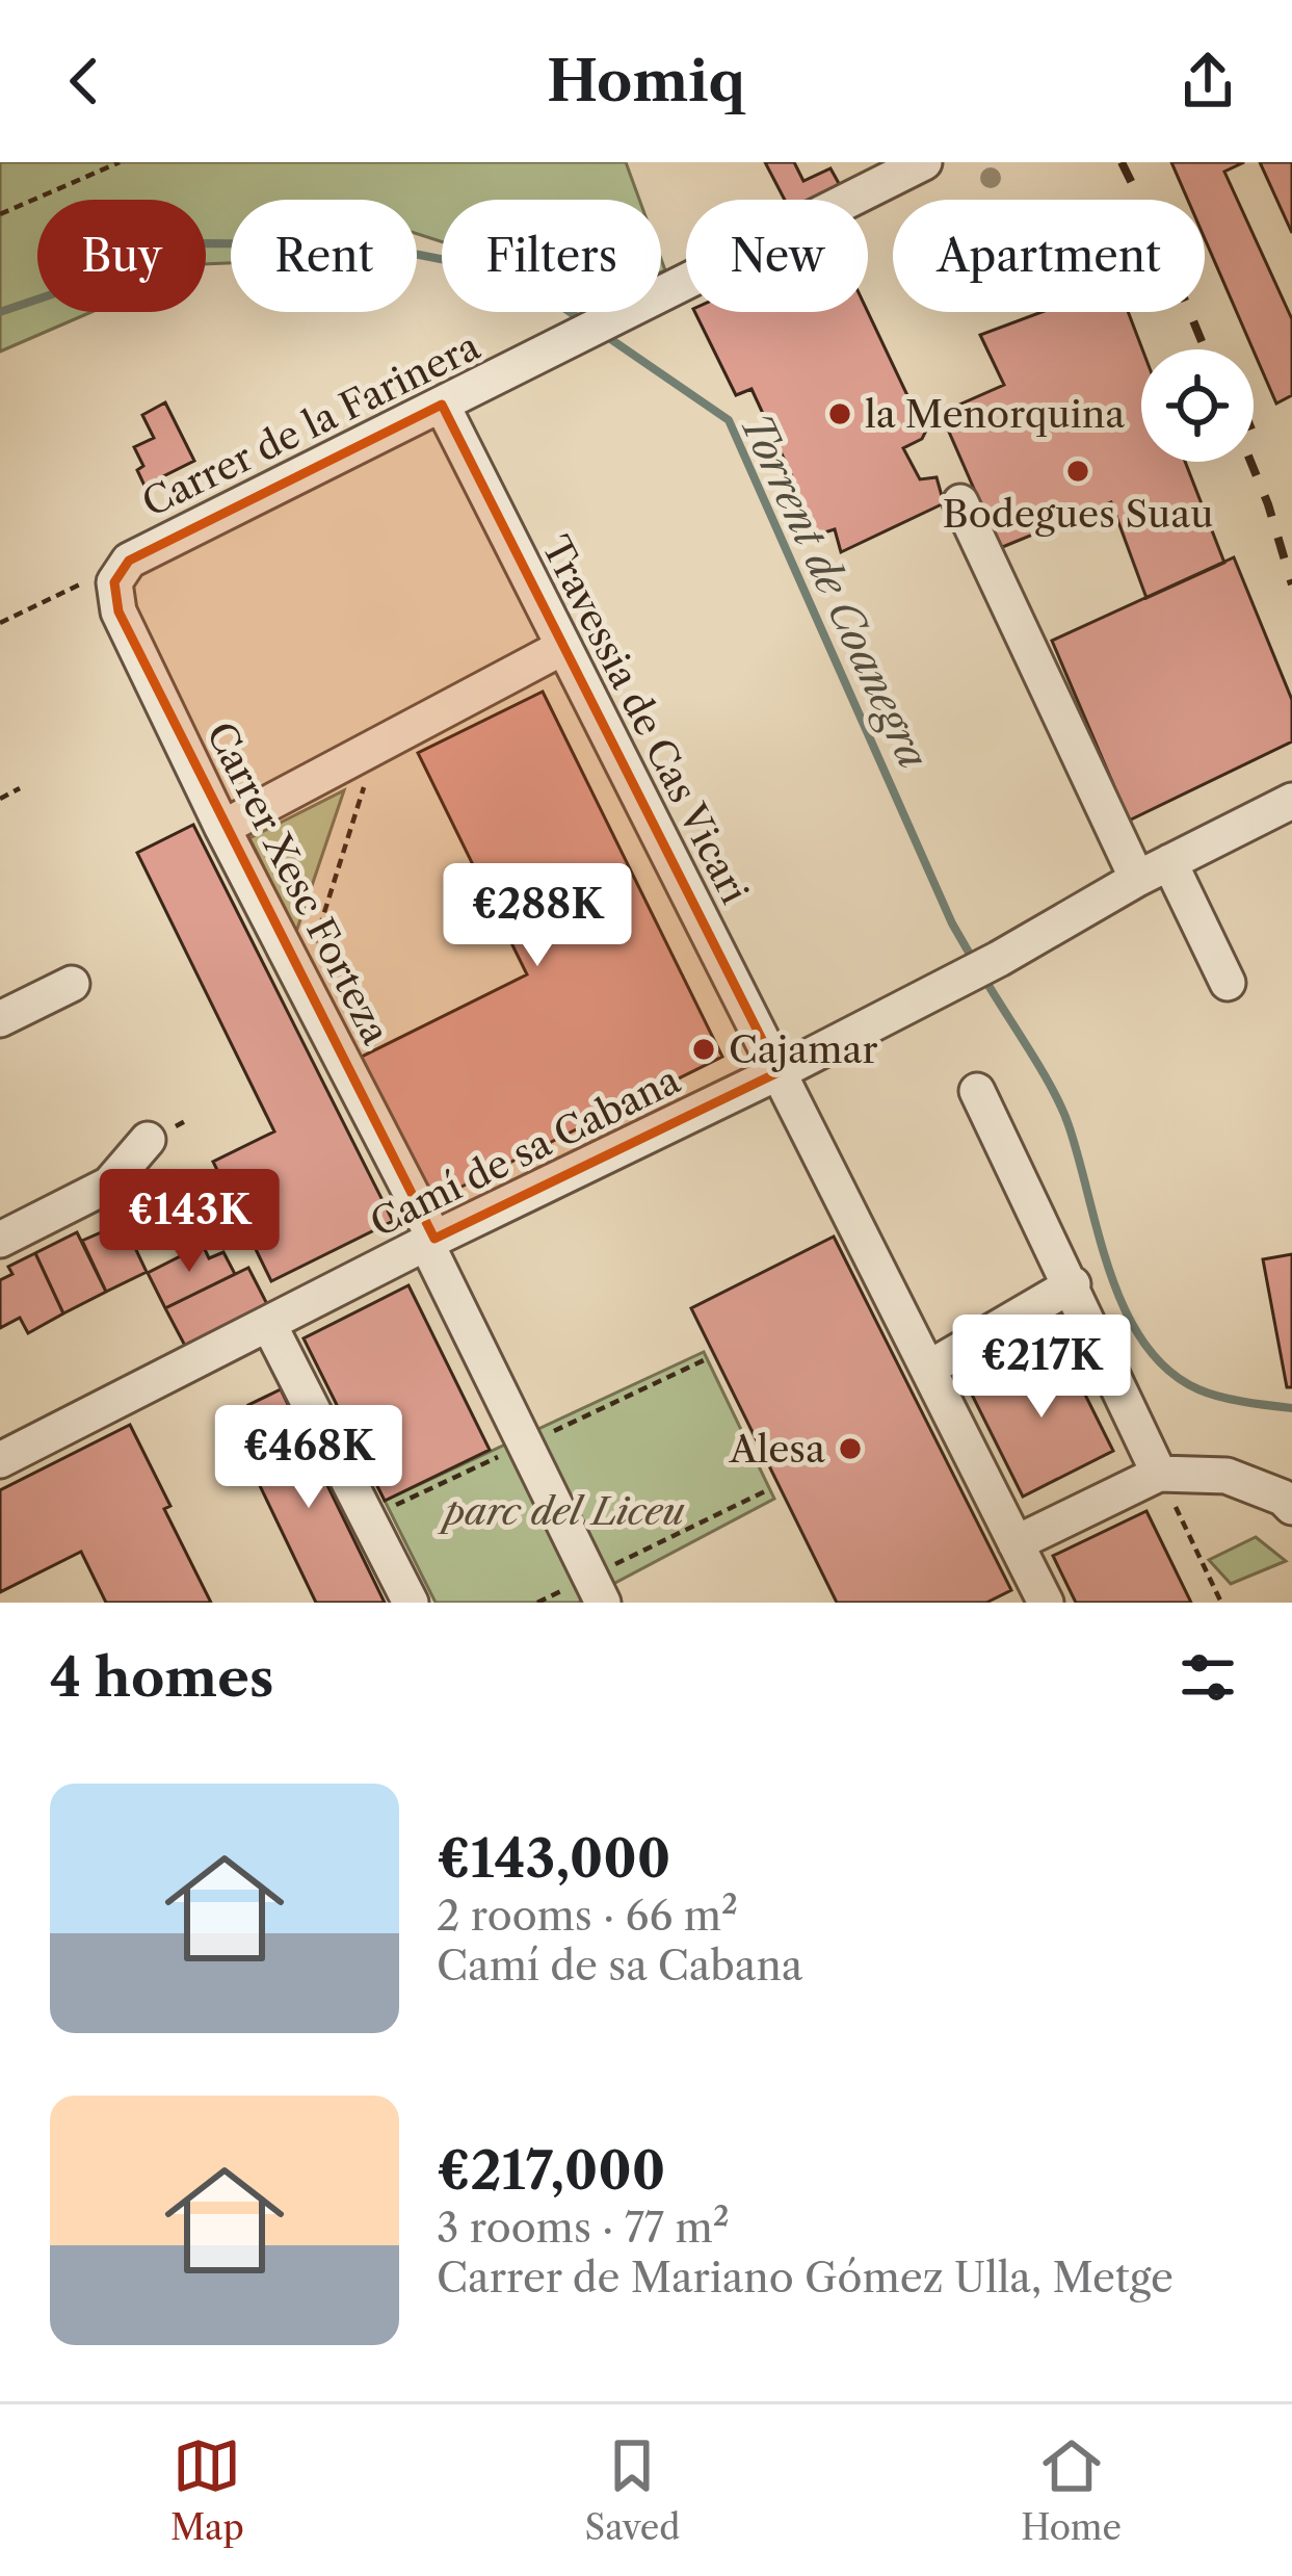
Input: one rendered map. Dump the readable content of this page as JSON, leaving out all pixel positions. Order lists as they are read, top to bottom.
{
  "streets": {
    "street": [
      "Carrer de la Farinera",
      "Travessia de Cas Vicari",
      "Carrer Xesc Forteza",
      "Camí de sa Cabana"
    ]
  },
  "crossings": [
    ["Carrer de la Farinera", "Travessia de Cas Vicari"],
    ["Carrer de la Farinera", "Carrer Xesc Forteza"],
    ["Travessia de Cas Vicari", "Camí de sa Cabana"],
    ["Carrer Xesc Forteza", "Camí de sa Cabana"]
  ],
  "water": ["Torrent de Coanegra"],
  "parks": ["parc del Liceu"],
  "places": [
    "la Menorquina",
    "Bodegues Suau",
    "Cajamar",
    "Alesa"
  ],
  "page": {
    "header": "Homiq",
    "chip": [
      "Buy",
      "Rent",
      "Filters",
      "New",
      "Apartment"
    ],
    "price": [
      "€288K",
      "€143K",
      "€217K",
      "€468K"
    ],
    "heading": "4 homes",
    "list": [
      {
        "name": "€143,000",
        "note": "2 rooms · 66 m² · Camí de sa Cabana"
      },
      {
        "name": "€217,000",
        "note": "3 rooms · 77 m² · Carrer de Mariano Gómez Ulla, Metge"
      }
    ],
    "tabs": ["Map", "Saved", "Home"]
  }
}
